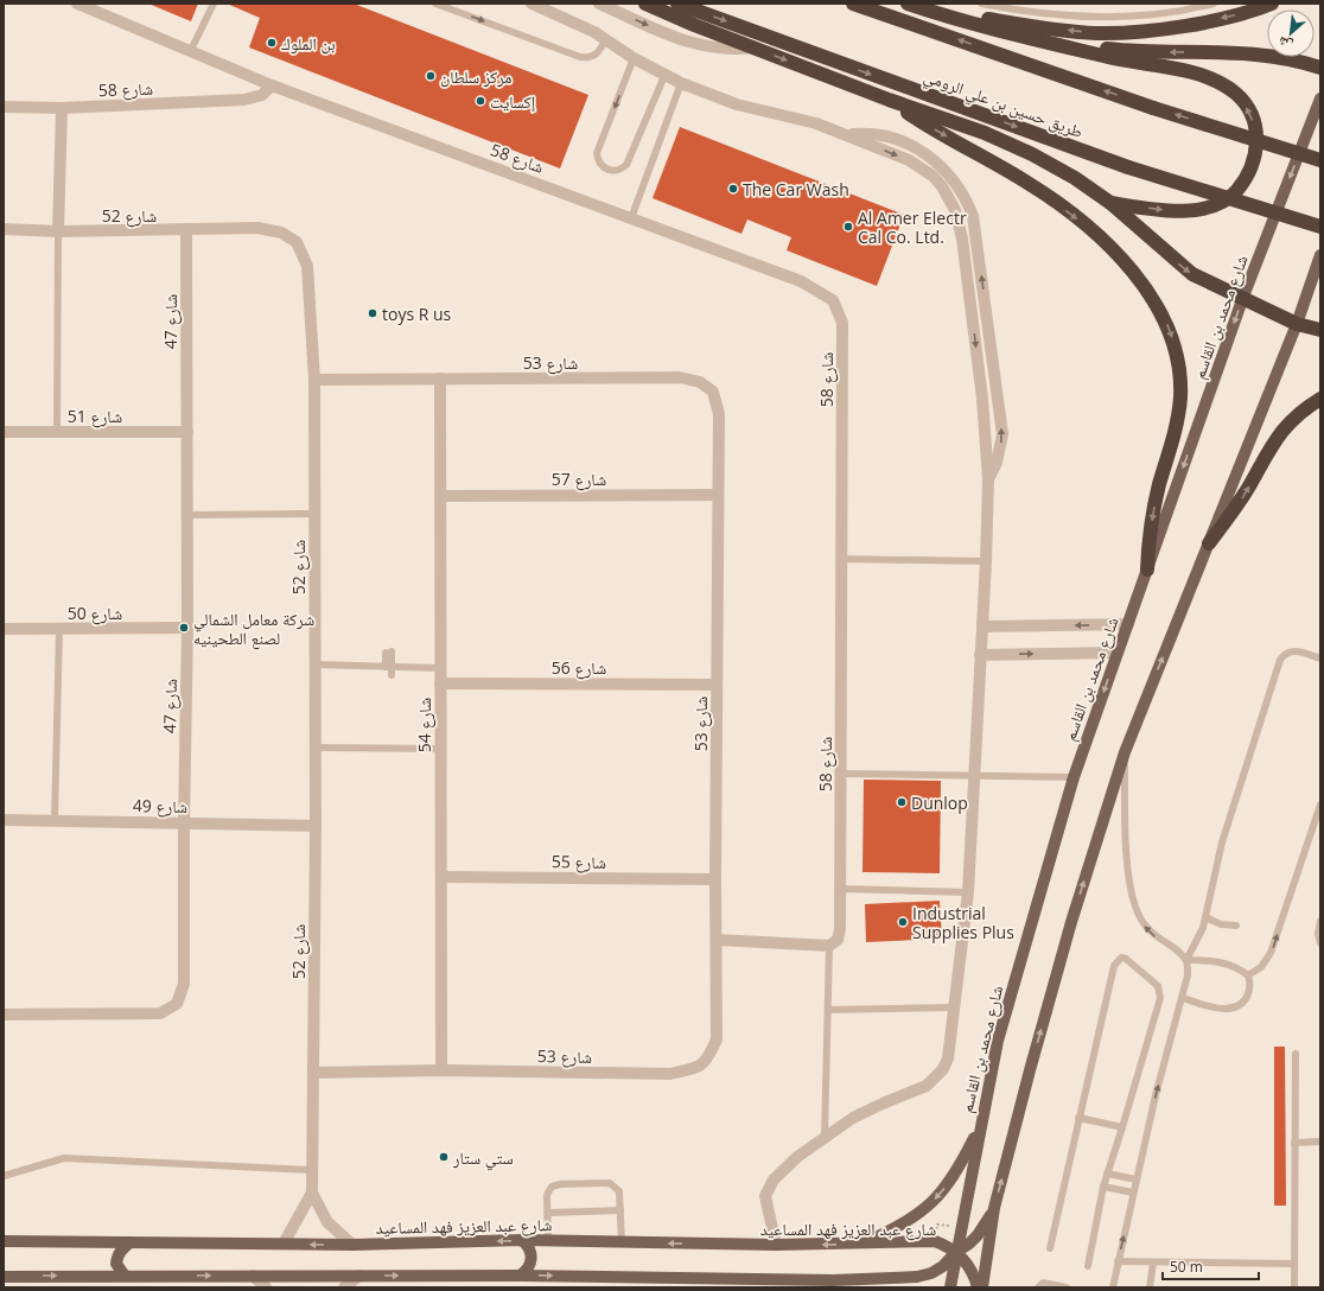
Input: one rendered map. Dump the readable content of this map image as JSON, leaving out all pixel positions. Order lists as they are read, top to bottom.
{
  "streets": {
    "highway": ["طريق حسين بن علي الرومي"],
    "main road": ["شارع محمد بن القاسم", "شارع عبد العزيز فهد المساعيد"],
    "street": [
      "شارع 58",
      "شارع 52",
      "شارع 47",
      "شارع 53",
      "شارع 51",
      "شارع 57",
      "شارع 50",
      "شارع 56",
      "شارع 54",
      "شارع 49",
      "شارع 55"
    ]
  },
  "crossings": [
    ["شارع 52", "شارع 47"],
    ["شارع 52", "شارع 53"],
    ["شارع 52", "شارع 49"],
    ["شارع 52", "شارع عبد العزيز فهد المساعيد"],
    ["شارع محمد بن القاسم", "شارع عبد العزيز فهد المساعيد"],
    ["شارع 47", "شارع 51"],
    ["شارع 47", "شارع 50"],
    ["شارع 47", "شارع 49"],
    ["شارع 53", "شارع 57"],
    ["شارع 53", "شارع 56"],
    ["شارع 53", "شارع 54"],
    ["شارع 53", "شارع 55"],
    ["شارع 57", "شارع 54"],
    ["شارع 56", "شارع 54"],
    ["شارع 54", "شارع 55"]
  ],
  "places": [
    "بن الملوك",
    "مركز سلطان",
    "إكسايت",
    "The Car Wash",
    "Al Amer Electr Cal Co. Ltd.",
    "toys R us",
    "شركة معامل الشمالي لصنع الطحينيه",
    "Dunlop",
    "Industrial Supplies Plus",
    "ستي ستار"
  ],
  "scale_bar": "50 m",
  "north": "bottom left"
}
